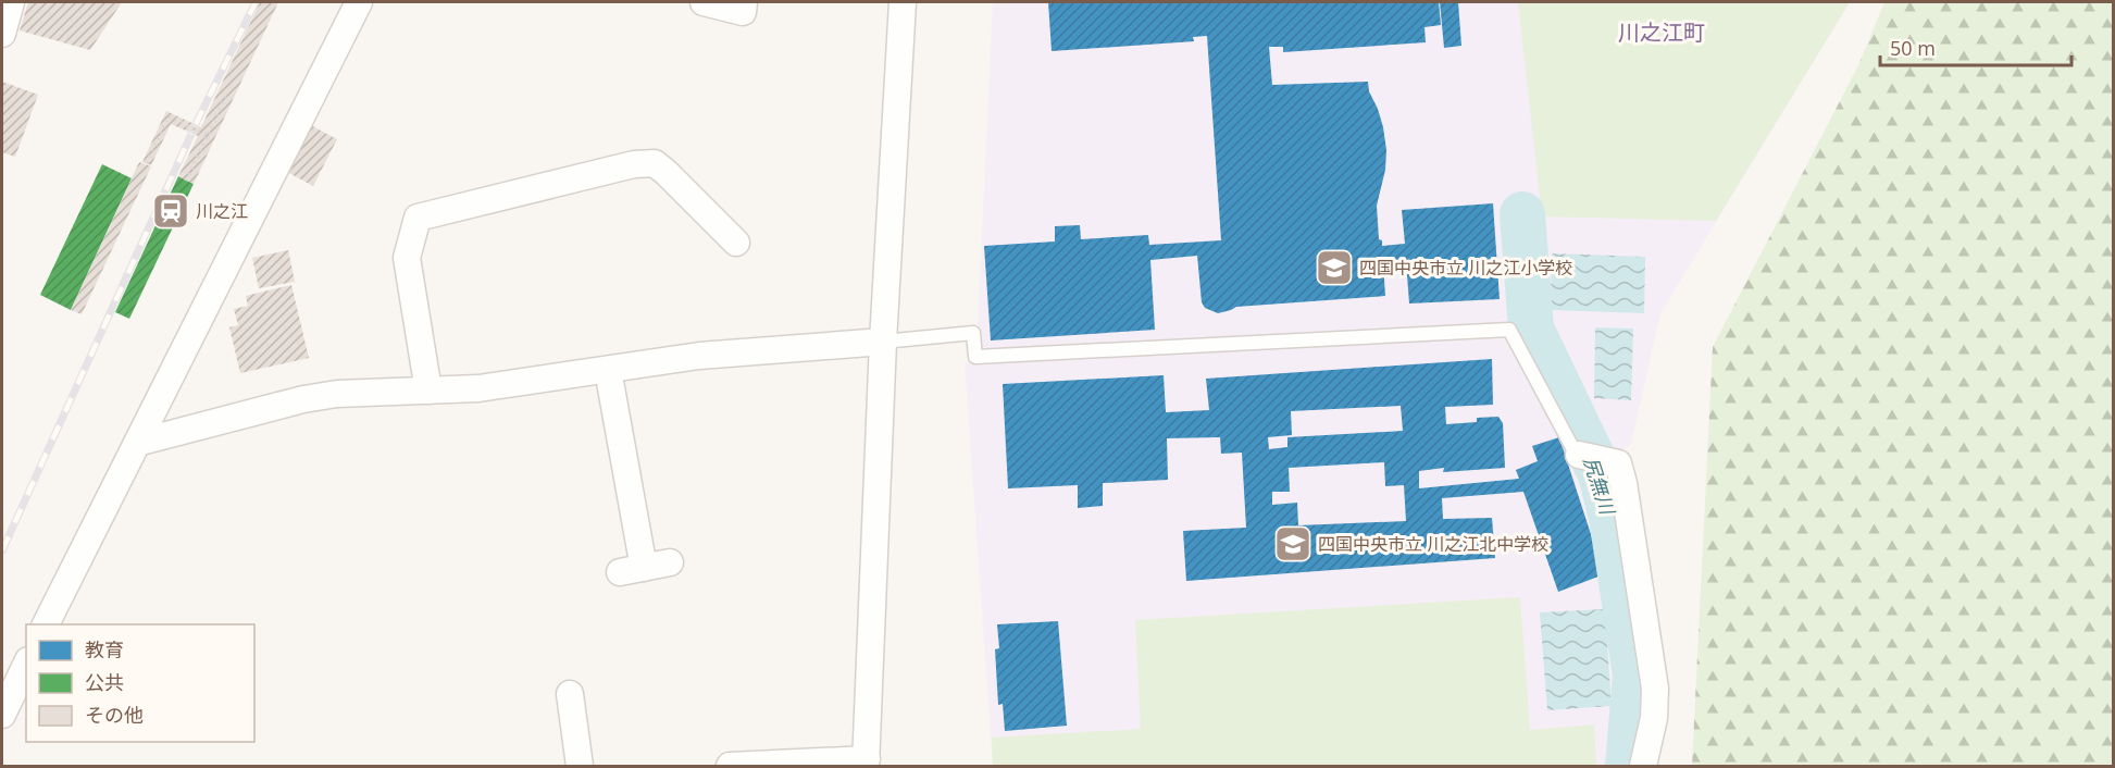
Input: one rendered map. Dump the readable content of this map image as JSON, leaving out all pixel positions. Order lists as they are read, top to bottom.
{
  "districts": ["川之江町"],
  "water": ["尻無川"],
  "places": {
    "station": ["川之江"],
    "school or university": ["四国中央市立 川之江小学校", "四国中央市立 川之江北中学校"]
  },
  "legend": ["教育", "公共", "その他"],
  "scale_bar": "50 m"
}
